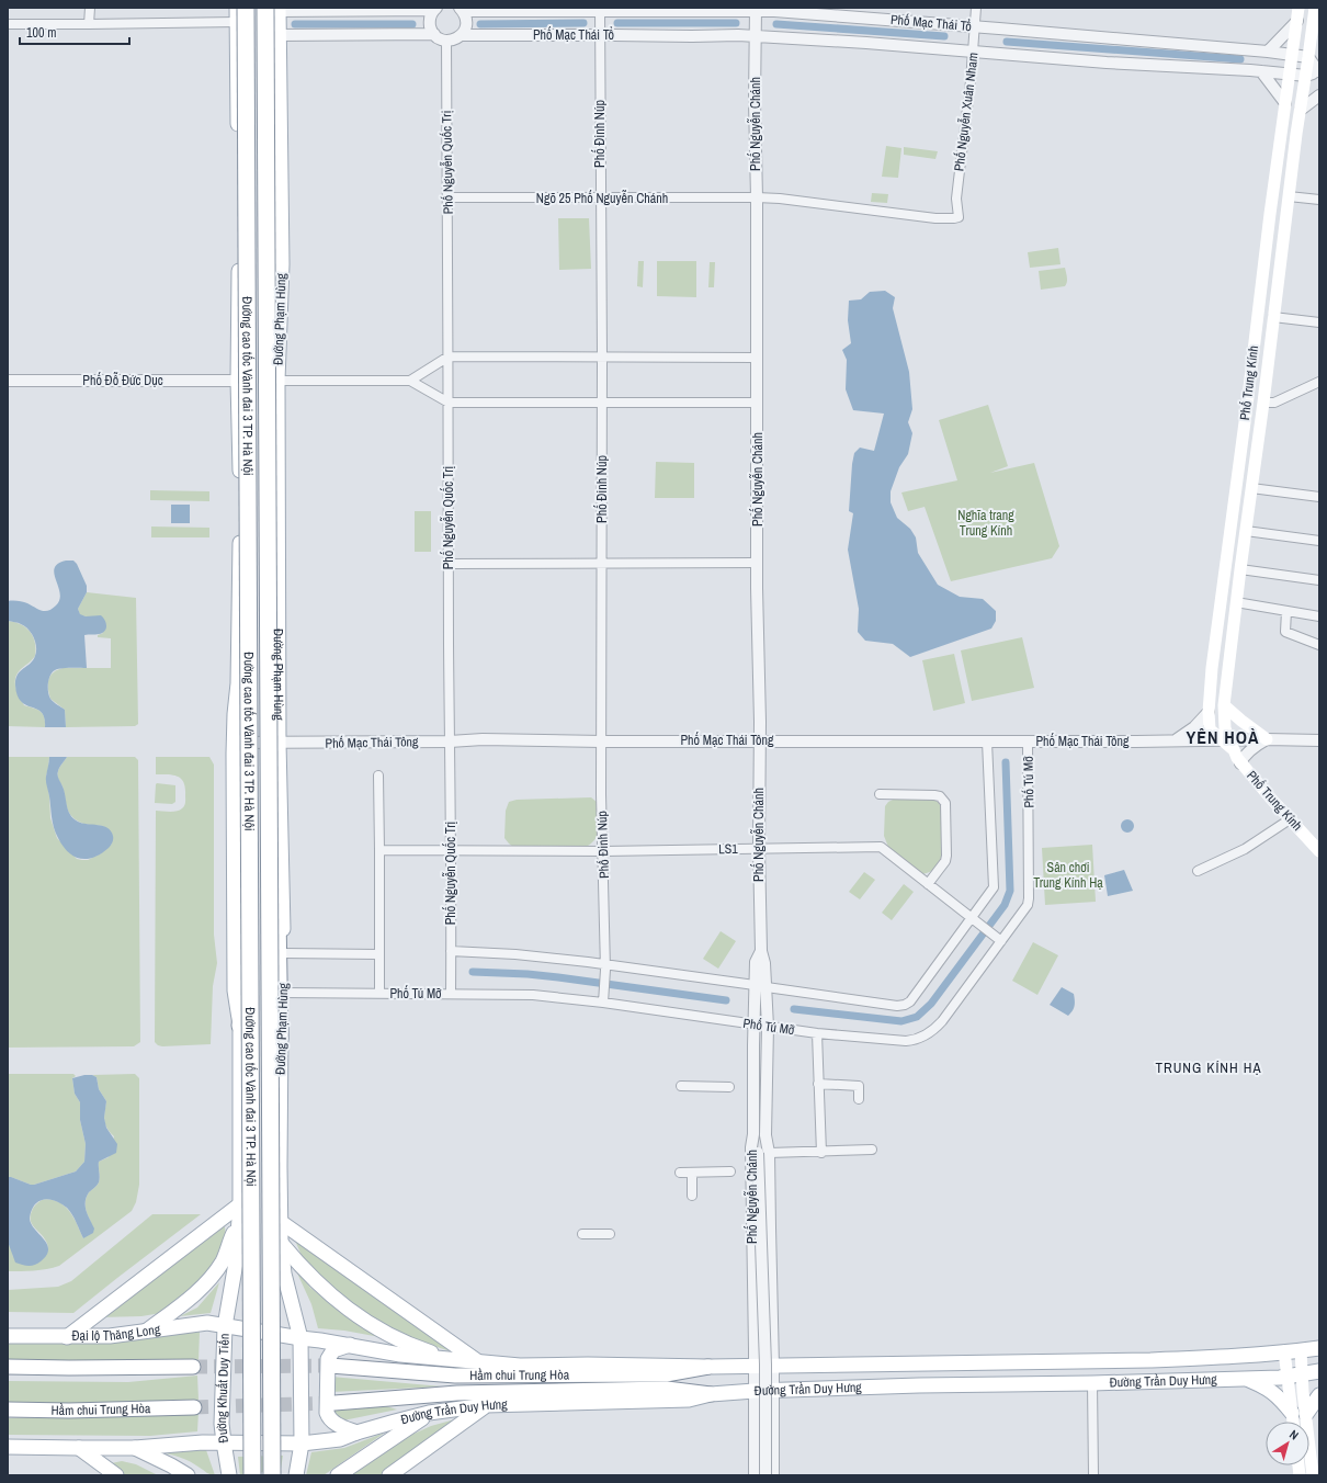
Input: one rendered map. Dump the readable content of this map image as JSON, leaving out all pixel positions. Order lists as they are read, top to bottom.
{
  "streets": {
    "highway": ["Đường cao tốc Vành đai 3 TP. Hà Nội"],
    "main road": [
      "Đường Phạm Hùng",
      "Phố Trung Kính",
      "Đại lộ Thăng Long",
      "Hầm chui Trung Hòa",
      "Đường Trần Duy Hưng",
      "Đường Khuất Duy Tiến"
    ],
    "street": [
      "Phố Mạc Thái Tổ",
      "Phố Nguyễn Xuân Nham",
      "Phố Nguyễn Chánh",
      "Phố Đinh Núp",
      "Phố Nguyễn Quốc Trị",
      "Ngõ 25 Phố Nguyễn Chánh",
      "Phố Đỗ Đức Dục",
      "Phố Mạc Thái Tông",
      "Phố Tú Mỡ",
      "LS1"
    ]
  },
  "crossings": [
    ["Phố Mạc Thái Tổ", "Phố Nguyễn Xuân Nham"],
    ["Phố Mạc Thái Tổ", "Phố Nguyễn Chánh"],
    ["Phố Mạc Thái Tổ", "Phố Đinh Núp"],
    ["Phố Mạc Thái Tổ", "Phố Nguyễn Quốc Trị"],
    ["Phố Mạc Thái Tổ", "Phố Trung Kính"],
    ["Phố Nguyễn Xuân Nham", "Ngõ 25 Phố Nguyễn Chánh"],
    ["Phố Nguyễn Chánh", "Ngõ 25 Phố Nguyễn Chánh"],
    ["Phố Nguyễn Chánh", "Phố Mạc Thái Tông"],
    ["Phố Nguyễn Chánh", "Phố Tú Mỡ"],
    ["Phố Nguyễn Chánh", "LS1"],
    ["Phố Nguyễn Chánh", "Đường Trần Duy Hưng"],
    ["Phố Đinh Núp", "Ngõ 25 Phố Nguyễn Chánh"],
    ["Phố Đinh Núp", "Phố Mạc Thái Tông"],
    ["Phố Đinh Núp", "Phố Tú Mỡ"],
    ["Phố Đinh Núp", "LS1"],
    ["Phố Nguyễn Quốc Trị", "Ngõ 25 Phố Nguyễn Chánh"],
    ["Phố Nguyễn Quốc Trị", "Phố Mạc Thái Tông"],
    ["Phố Nguyễn Quốc Trị", "Phố Tú Mỡ"],
    ["Phố Nguyễn Quốc Trị", "LS1"],
    ["Đường Phạm Hùng", "Đường cao tốc Vành đai 3 TP. Hà Nội"],
    ["Đường Phạm Hùng", "Phố Mạc Thái Tông"],
    ["Đường Phạm Hùng", "Phố Tú Mỡ"],
    ["Đường Phạm Hùng", "Đại lộ Thăng Long"],
    ["Đường Phạm Hùng", "Đường Trần Duy Hưng"],
    ["Phố Trung Kính", "Phố Mạc Thái Tông"],
    ["Phố Mạc Thái Tông", "Phố Tú Mỡ"],
    ["Phố Tú Mỡ", "LS1"],
    ["Đại lộ Thăng Long", "Đường Trần Duy Hưng"],
    ["Đại lộ Thăng Long", "Đường Khuất Duy Tiến"],
    ["Hầm chui Trung Hòa", "Đường Trần Duy Hưng"],
    ["Đường Trần Duy Hưng", "Đường Khuất Duy Tiến"]
  ],
  "districts": ["YÊN HOÀ", "TRUNG KÍNH HẠ"],
  "parks": ["Nghĩa trang Trung Kính", "Sân chơi Trung Kính Hạ"],
  "scale_bar": "100 m",
  "north": "top right"
}
